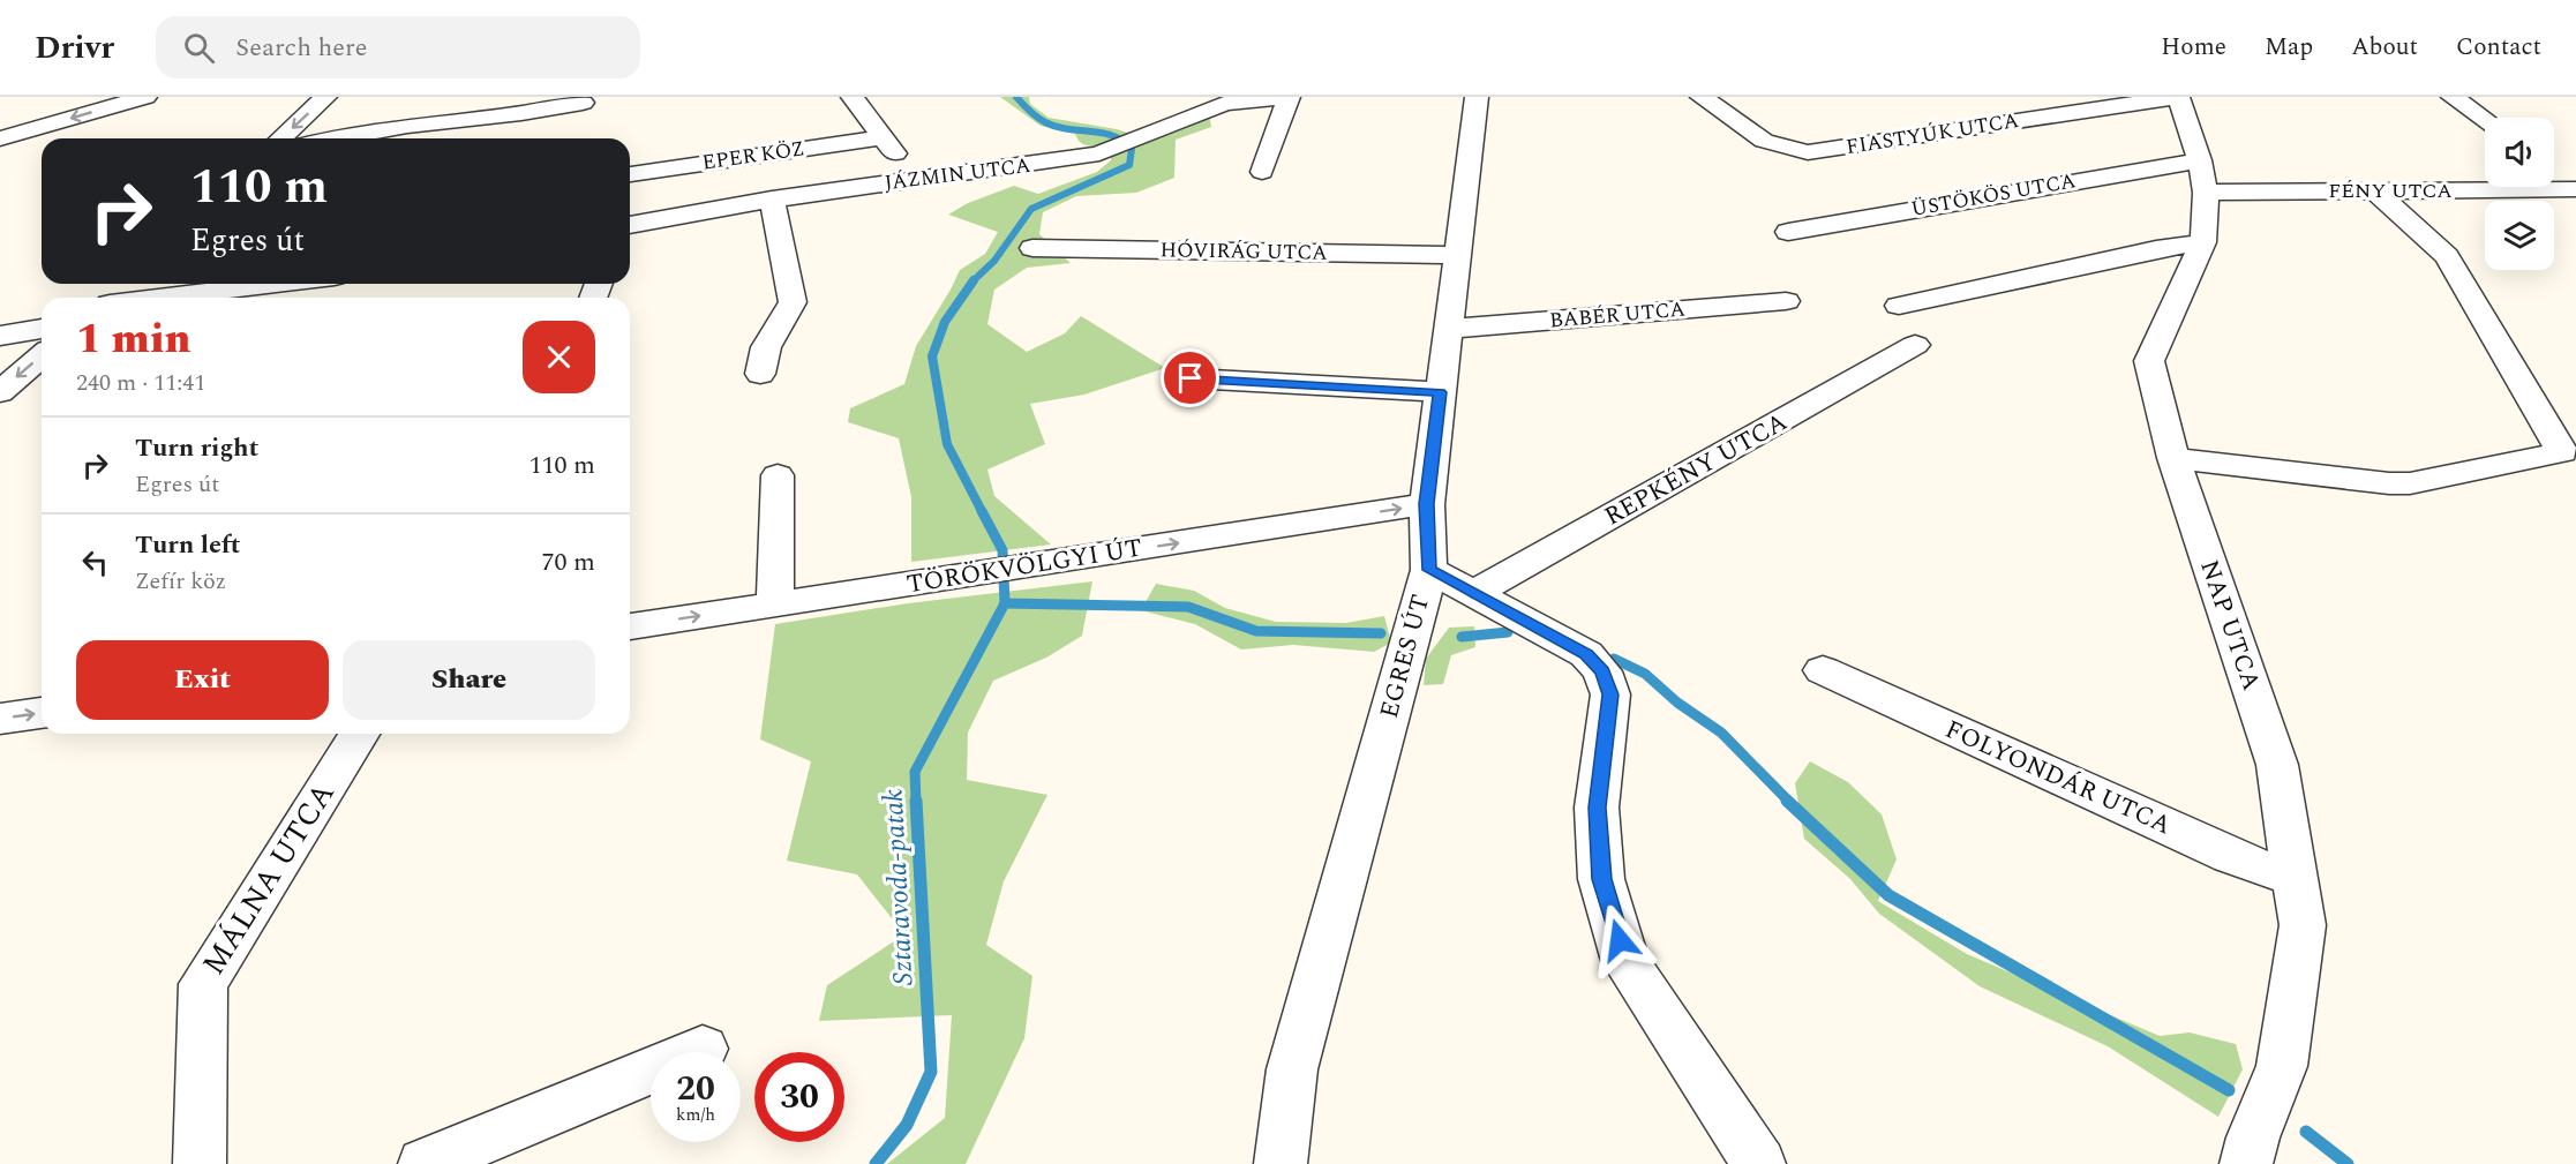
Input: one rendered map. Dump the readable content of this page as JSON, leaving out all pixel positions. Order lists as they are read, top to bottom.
{
  "streets": {
    "street": [
      "FIASTYÚK UTCA",
      "EPER KÖZ",
      "JÁZMIN UTCA",
      "FÉNY UTCA",
      "ÜSTÖKÖS UTCA",
      "HÓVIRÁG UTCA",
      "BABÉR UTCA",
      "REPKÉNY UTCA",
      "TÖRÖKVÖLGYI ÚT",
      "NAP UTCA",
      "EGRES ÚT",
      "FOLYONDÁR UTCA",
      "MÁLNA UTCA"
    ]
  },
  "crossings": [
    ["FIASTYÚK UTCA", "NAP UTCA"],
    ["FÉNY UTCA", "ÜSTÖKÖS UTCA"],
    ["FÉNY UTCA", "NAP UTCA"],
    ["ÜSTÖKÖS UTCA", "NAP UTCA"],
    ["HÓVIRÁG UTCA", "EGRES ÚT"],
    ["BABÉR UTCA", "EGRES ÚT"],
    ["TÖRÖKVÖLGYI ÚT", "EGRES ÚT"],
    ["NAP UTCA", "FOLYONDÁR UTCA"]
  ],
  "one_way": ["TÖRÖKVÖLGYI ÚT"],
  "water": ["Sztaravoda-patak"],
  "page": {
    "header": "Drivr",
    "search": "Search here",
    "nav": [
      "Home",
      "Map",
      "About",
      "Contact"
    ],
    "turn": ["110 m", "Egres út"],
    "heading": ["1 min", "240 m · 11:41"],
    "list": [
      {
        "name": "Turn right",
        "note": "Egres út",
        "value": "110 m"
      },
      {
        "name": "Turn left",
        "note": "Zefír köz",
        "value": "70 m"
      }
    ],
    "buttons": ["Exit", "Share"],
    "speed": "20 km/h",
    "limit": "30"
  }
}
